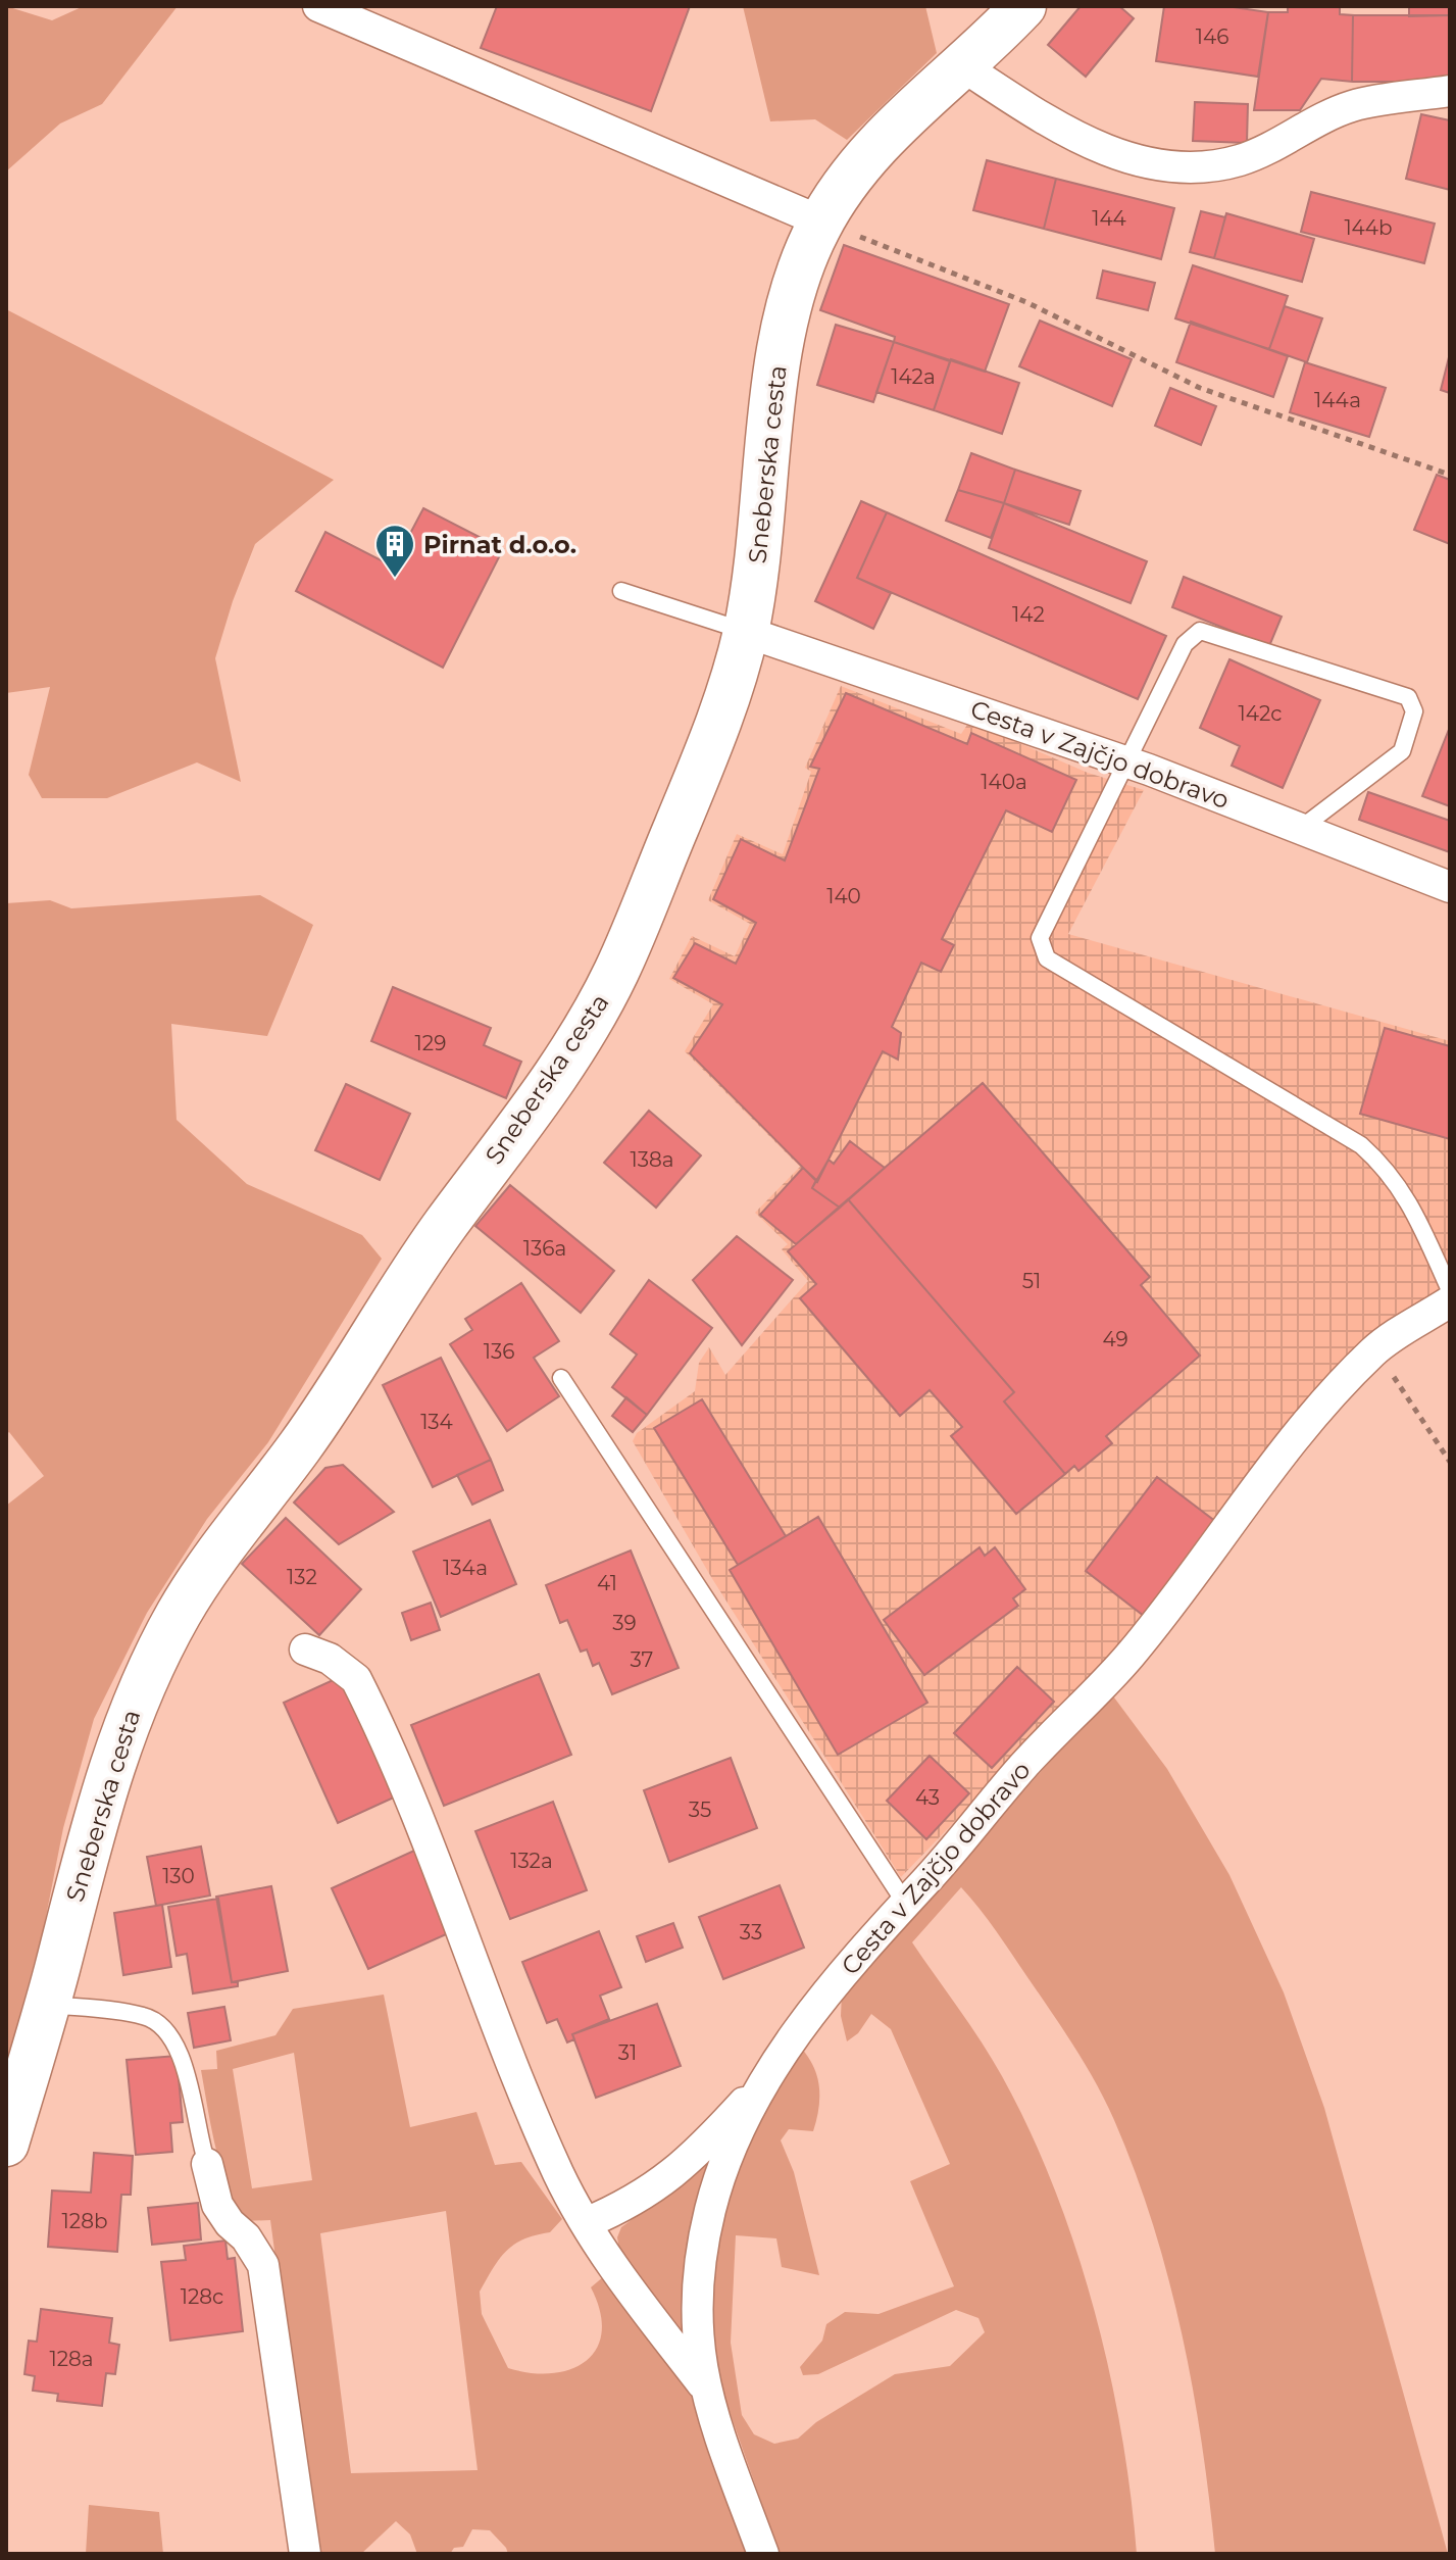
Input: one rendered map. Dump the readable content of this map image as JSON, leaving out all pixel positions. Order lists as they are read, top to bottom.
{
  "streets": {
    "street": ["Sneberska cesta", "Cesta v Zajčjo dobravo"]
  },
  "crossings": [
    ["Sneberska cesta", "Cesta v Zajčjo dobravo"]
  ],
  "places": {
    "building": ["Pirnat d.o.o."]
  },
  "house_numbers": [
    "146",
    "144",
    "144b",
    "142a",
    "144a",
    "142",
    "142c",
    "140a",
    "140",
    "129",
    "138a",
    "136a",
    "51",
    "49",
    "136",
    "134",
    "134a",
    "132",
    "41",
    "39",
    "37",
    "43",
    "35",
    "132a",
    "130",
    "33",
    "31",
    "128b",
    "128c",
    "128a"
  ]
}
